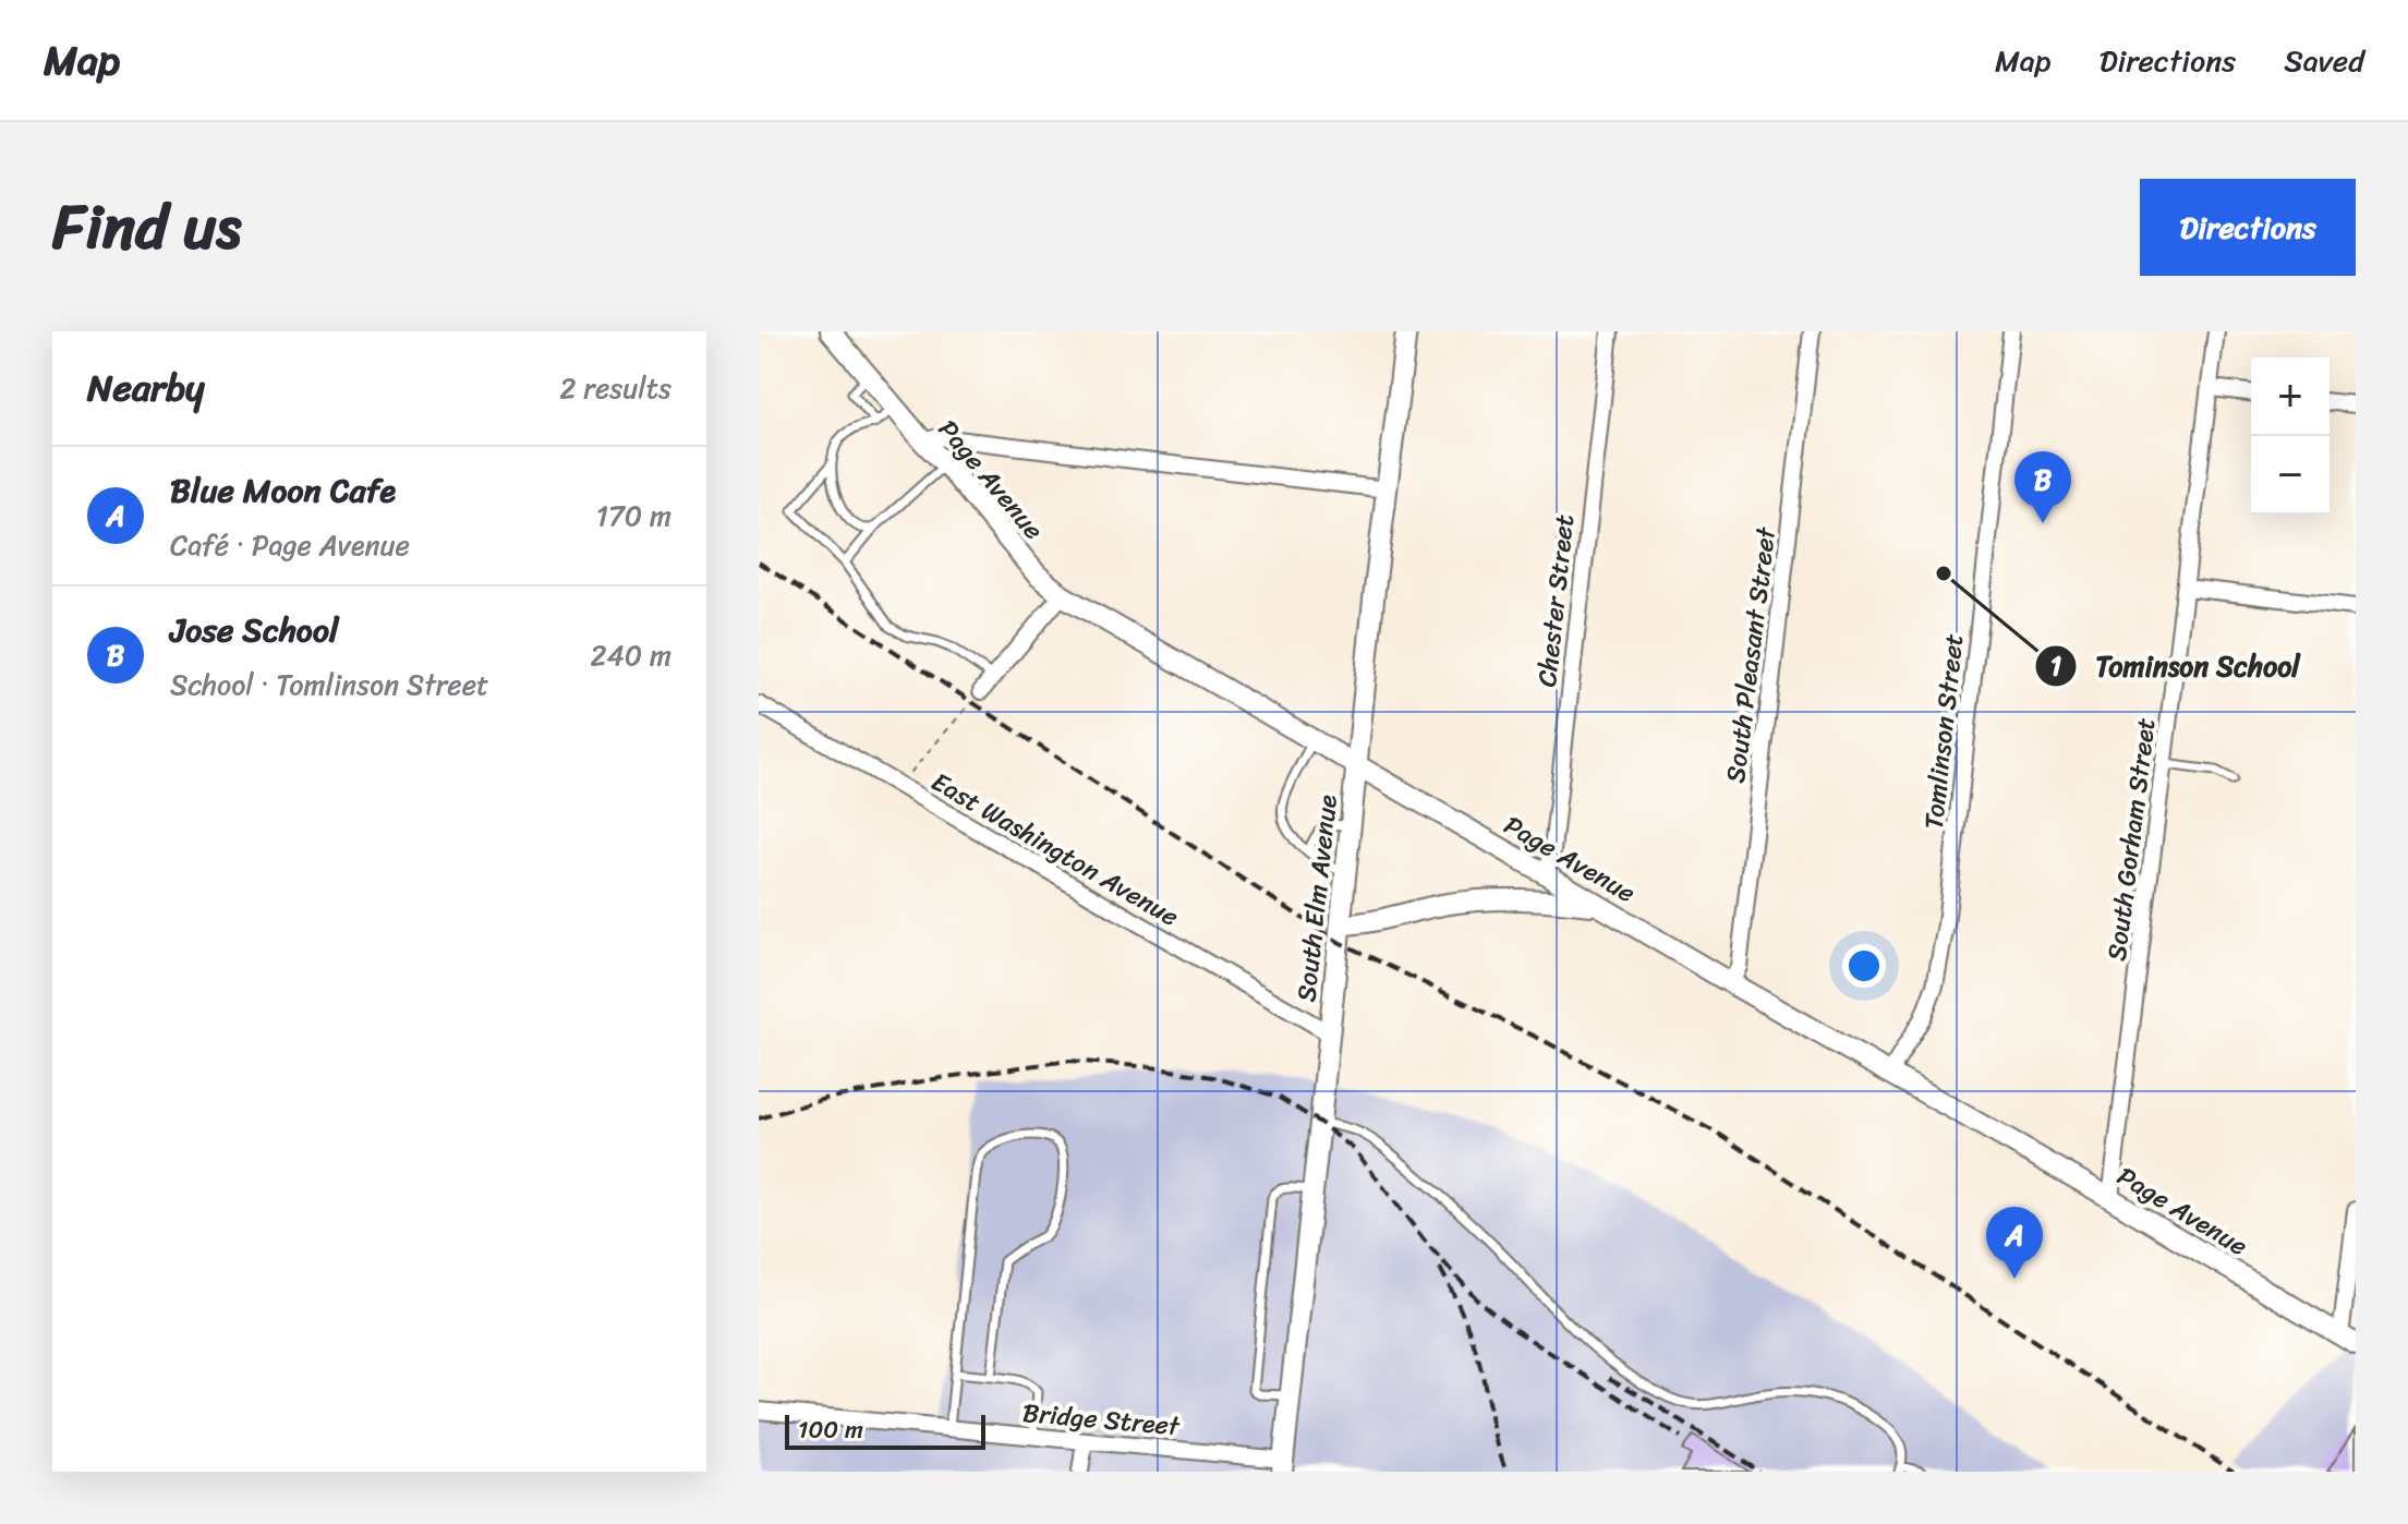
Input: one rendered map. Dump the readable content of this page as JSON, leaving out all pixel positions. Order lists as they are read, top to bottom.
{
  "streets": {
    "street": [
      "Page Avenue",
      "Chester Street",
      "South Pleasant Street",
      "Tomlinson Street",
      "South Gorham Street",
      "East Washington Avenue",
      "South Elm Avenue",
      "Bridge Street"
    ]
  },
  "crossings": [
    ["Page Avenue", "Chester Street"],
    ["Page Avenue", "South Pleasant Street"],
    ["Page Avenue", "Tomlinson Street"],
    ["Page Avenue", "South Gorham Street"],
    ["Page Avenue", "South Elm Avenue"],
    ["East Washington Avenue", "South Elm Avenue"],
    ["South Elm Avenue", "Bridge Street"]
  ],
  "places": ["Tominson School"],
  "scale_bar": "100 m",
  "page": {
    "header": "Map",
    "nav": ["Map", "Directions", "Saved"],
    "title": "Find us",
    "buttons": "Directions",
    "heading": ["Nearby", "2 results"],
    "map_buttons": ["+", "−"],
    "list": [
      {
        "mark": "A",
        "name": "Blue Moon Cafe",
        "note": "Café · Page Avenue",
        "value": "170 m"
      },
      {
        "mark": "B",
        "name": "Jose School",
        "note": "School · Tomlinson Street",
        "value": "240 m"
      }
    ],
    "pins": ["B", "A"],
    "scale": "100 m"
  }
}
